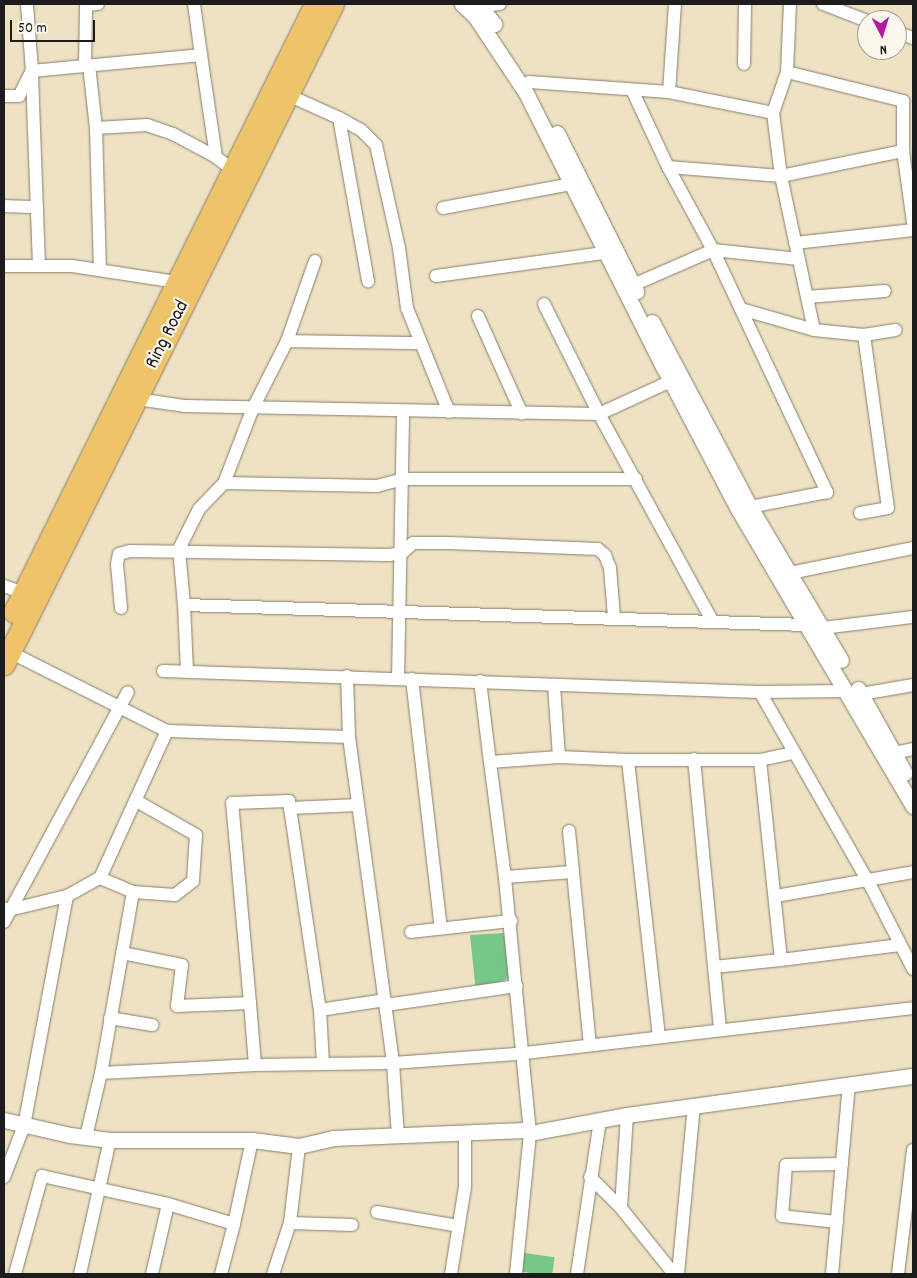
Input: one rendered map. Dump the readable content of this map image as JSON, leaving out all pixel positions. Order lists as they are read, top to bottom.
{
  "streets": {
    "highway": ["Ring Road"]
  },
  "scale_bar": "50 m",
  "north": "bottom"
}
